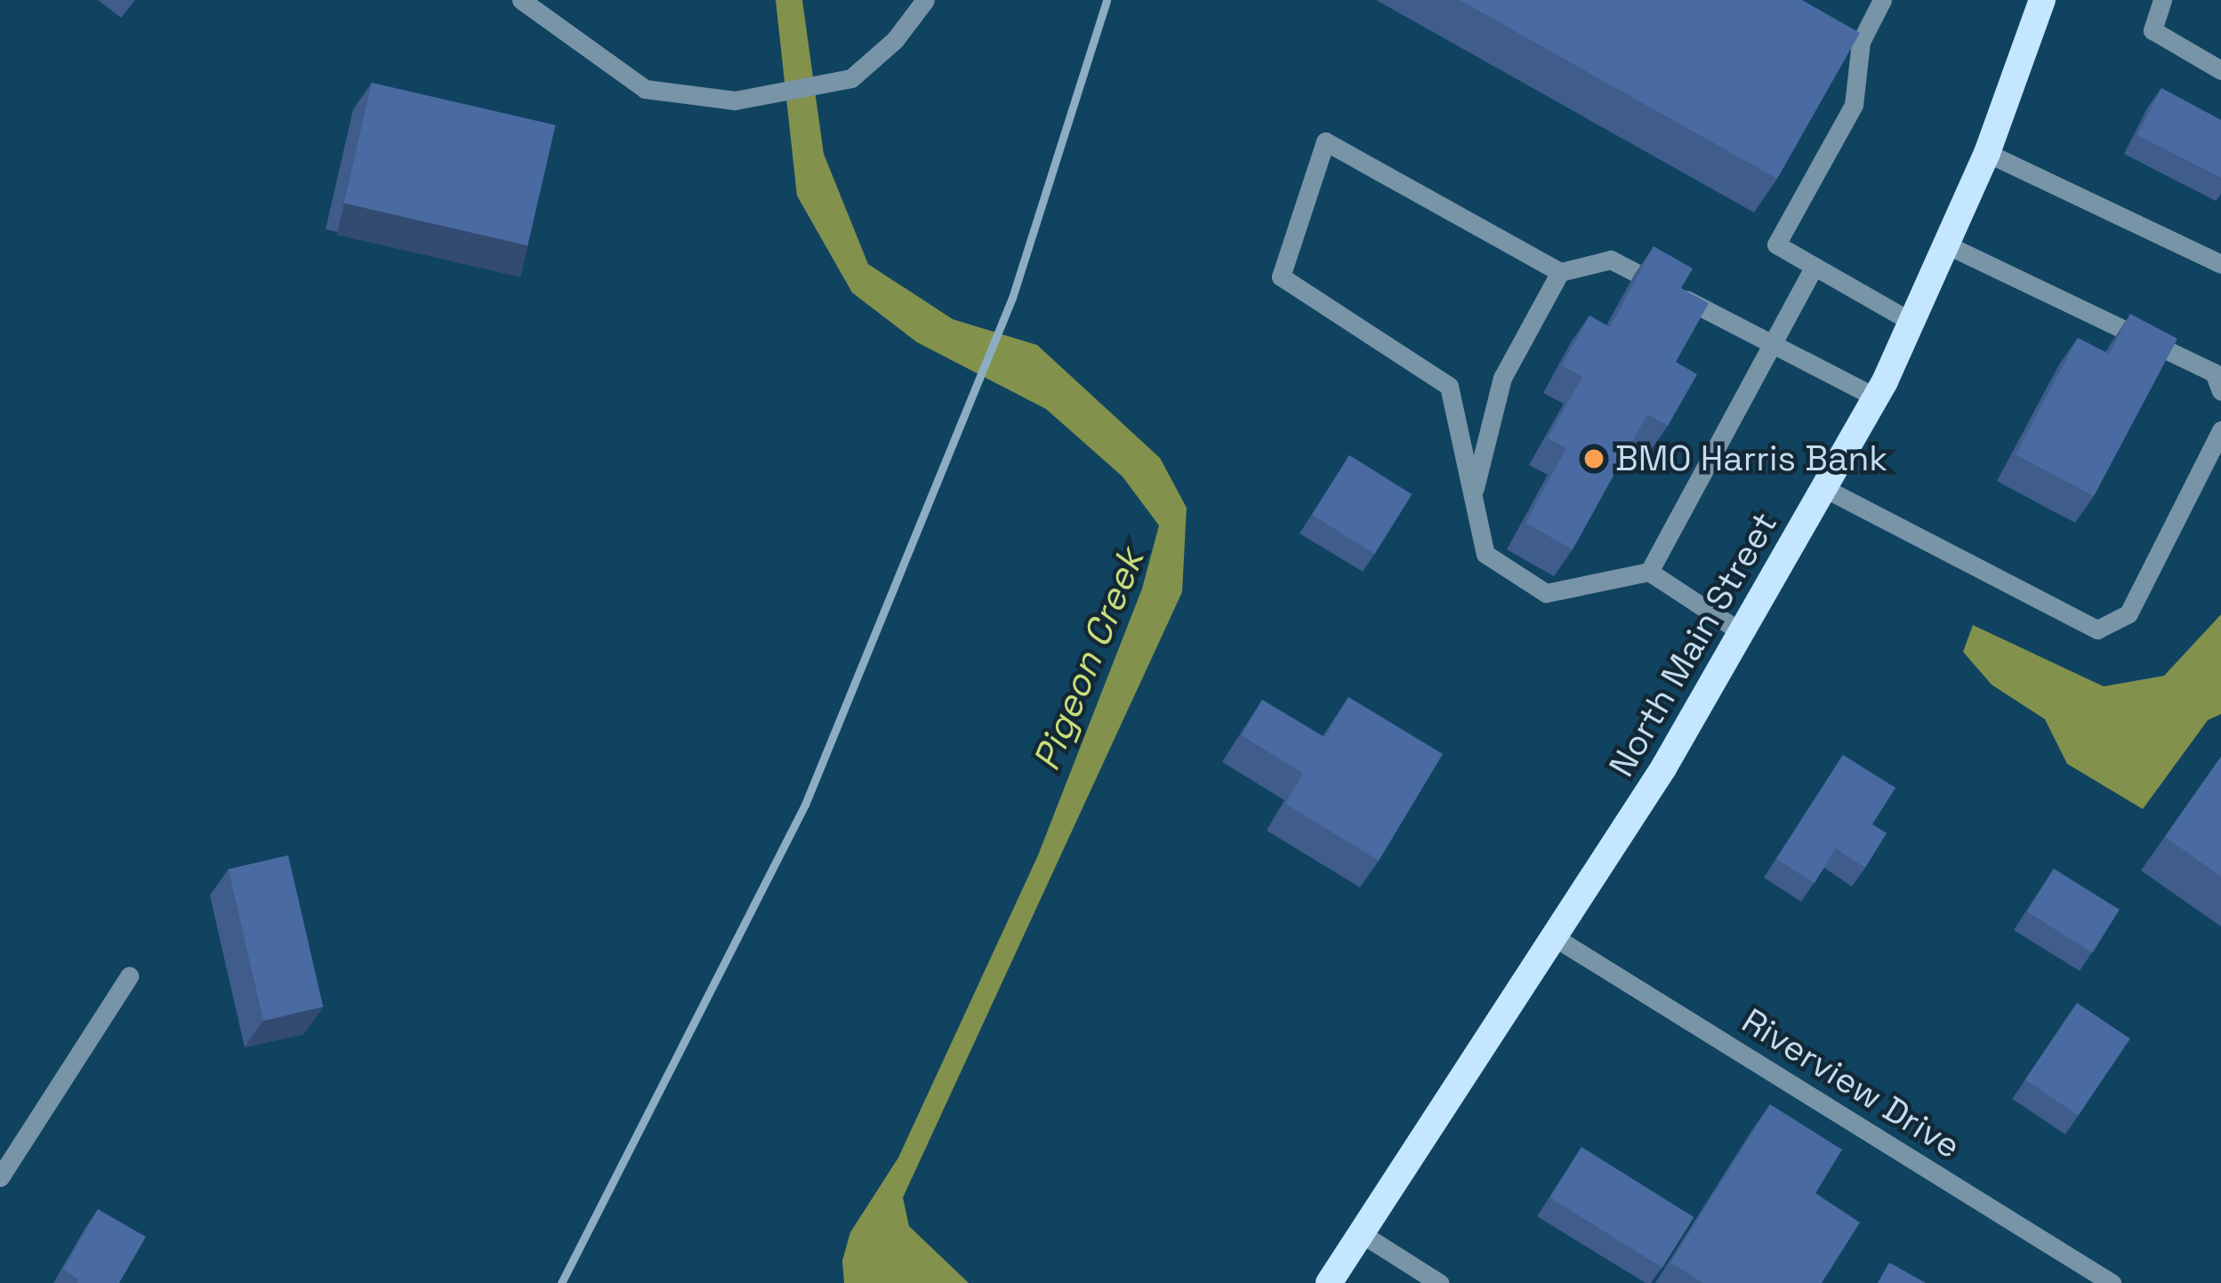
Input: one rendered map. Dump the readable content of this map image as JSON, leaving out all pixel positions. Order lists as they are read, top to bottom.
{
  "streets": {
    "main road": ["North Main Street"],
    "street": ["Riverview Drive"]
  },
  "crossings": [
    ["North Main Street", "Riverview Drive"]
  ],
  "water": ["Pigeon Creek"],
  "places": ["BMO Harris Bank"]
}
